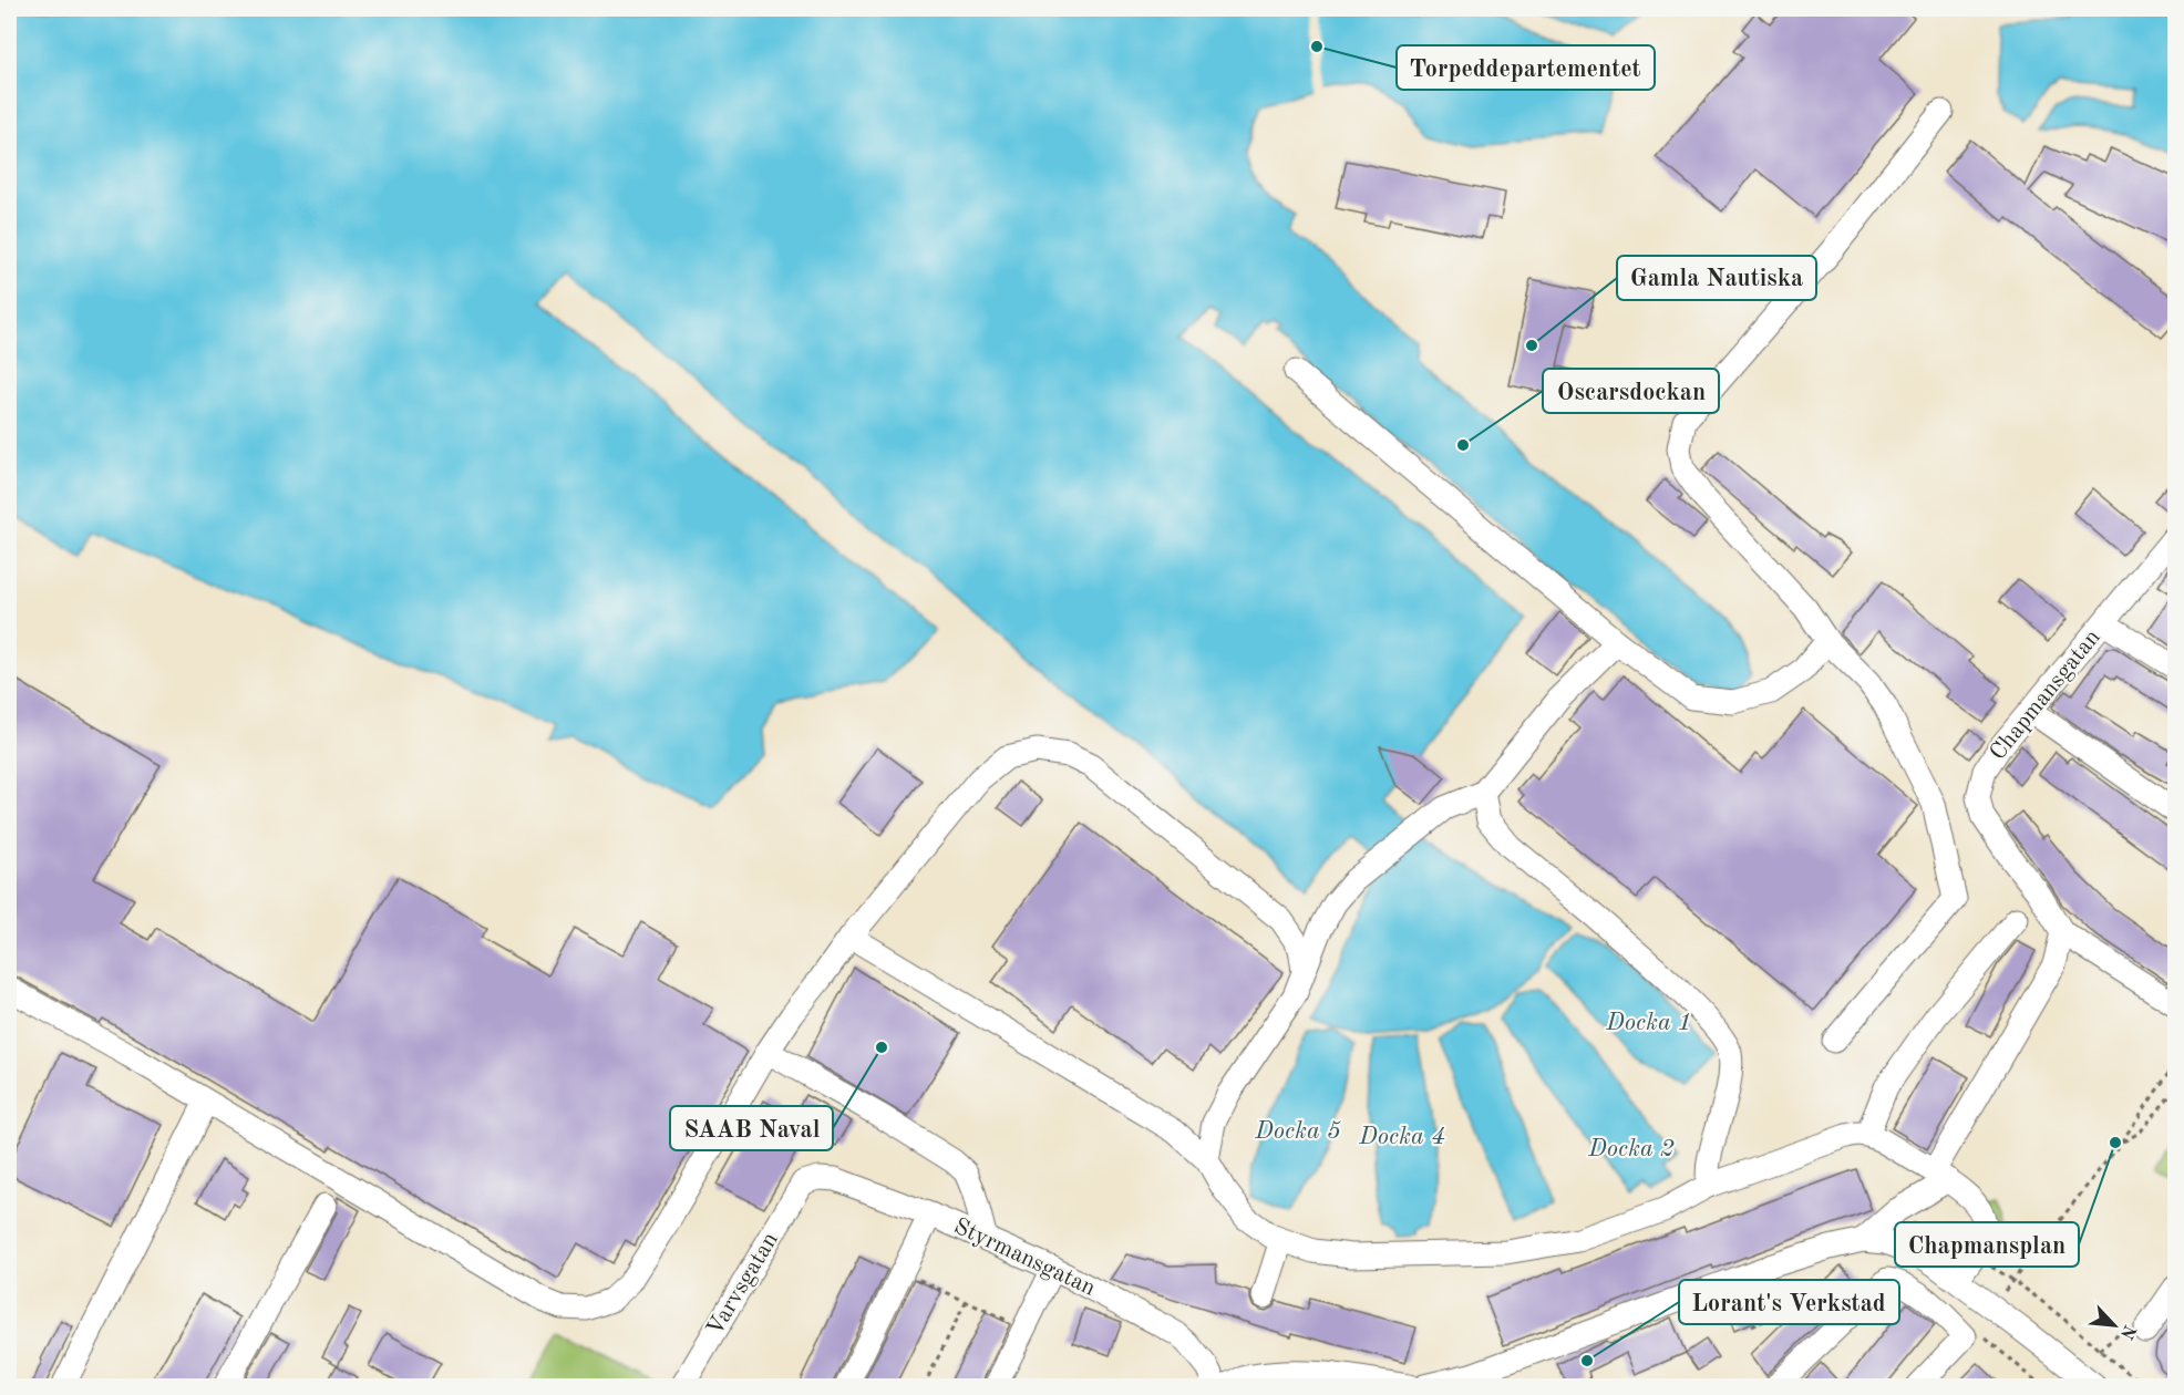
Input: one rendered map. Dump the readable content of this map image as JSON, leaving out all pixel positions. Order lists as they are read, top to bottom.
{
  "streets": {
    "street": ["Chapmansgatan", "Styrmansgatan", "Varvsgatan"]
  },
  "crossings": [
    ["Styrmansgatan", "Varvsgatan"]
  ],
  "water": [
    "Docka 1",
    "Docka 5",
    "Docka 4",
    "Docka 2"
  ],
  "places": [
    "Torpeddepartementet",
    "Gamla Nautiska",
    "Oscarsdockan",
    "SAAB Naval",
    "Chapmansplan",
    "Lorant's Verkstad"
  ],
  "north": "bottom right"
}
